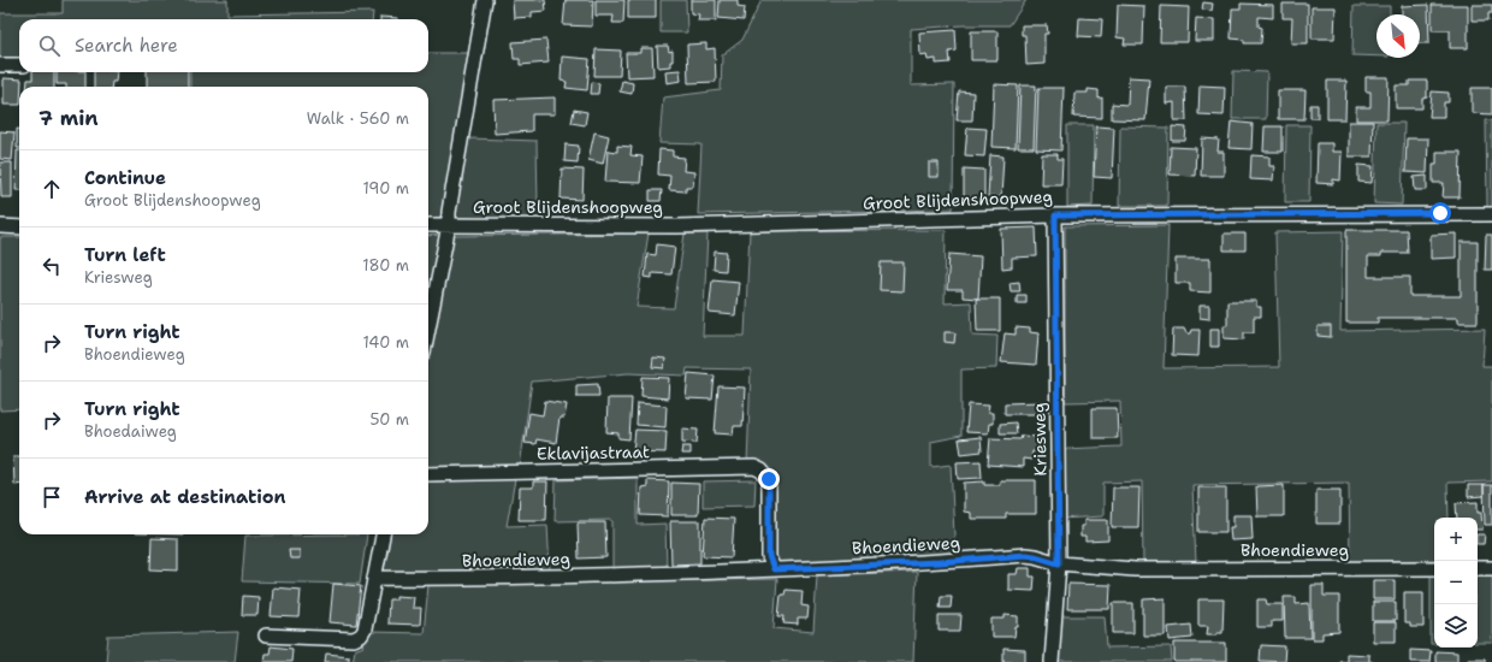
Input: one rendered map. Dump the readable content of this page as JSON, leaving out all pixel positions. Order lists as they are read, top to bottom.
{
  "streets": {
    "street": [
      "Groot Blijdenshoopweg",
      "Kriesweg",
      "Eklavijastraat",
      "Bhoendieweg"
    ]
  },
  "crossings": [
    ["Groot Blijdenshoopweg", "Kriesweg"],
    ["Kriesweg", "Bhoendieweg"],
    ["Eklavijastraat", "Bhoendieweg"]
  ],
  "north": "bottom right",
  "page": {
    "search": "Search here",
    "heading": ["7 min", "Walk · 560 m"],
    "list": [
      ["Continue", "Groot Blijdenshoopweg", "190 m"],
      ["Turn left", "Kriesweg", "180 m"],
      ["Turn right", "Bhoendieweg", "140 m"],
      ["Turn right", "Bhoedaiweg", "50 m"],
      "Arrive at destination"
    ],
    "map_buttons": ["+", "−"]
  }
}
